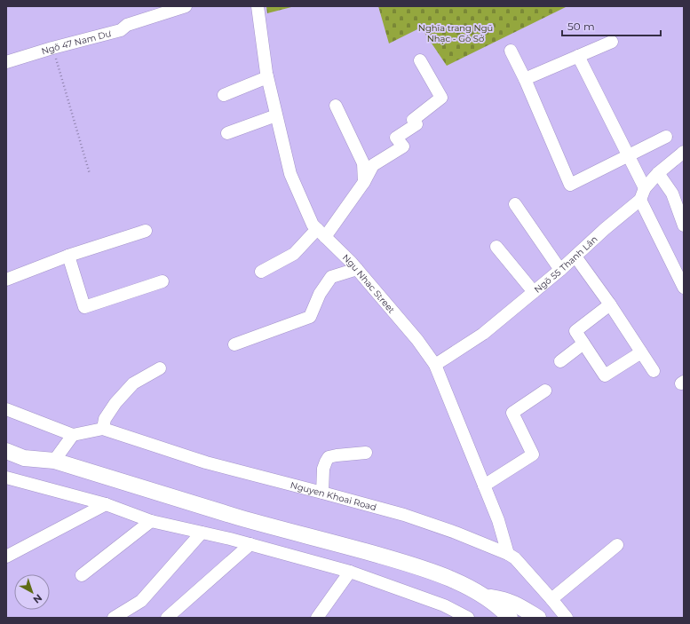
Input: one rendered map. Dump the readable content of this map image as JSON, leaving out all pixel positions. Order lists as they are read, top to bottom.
{
  "streets": {
    "street": [
      "Ngõ 47 Nam Dư",
      "Ngõ 55 Thanh Lân",
      "Ngu Nhac Street",
      "Nguyen Khoai Road"
    ]
  },
  "crossings": [
    ["Ngõ 55 Thanh Lân", "Ngu Nhac Street"],
    ["Ngu Nhac Street", "Nguyen Khoai Road"]
  ],
  "parks": ["Nghĩa trang Ngũ Nhạc - Gò Sở"],
  "scale_bar": "50 m",
  "north": "bottom right"
}
